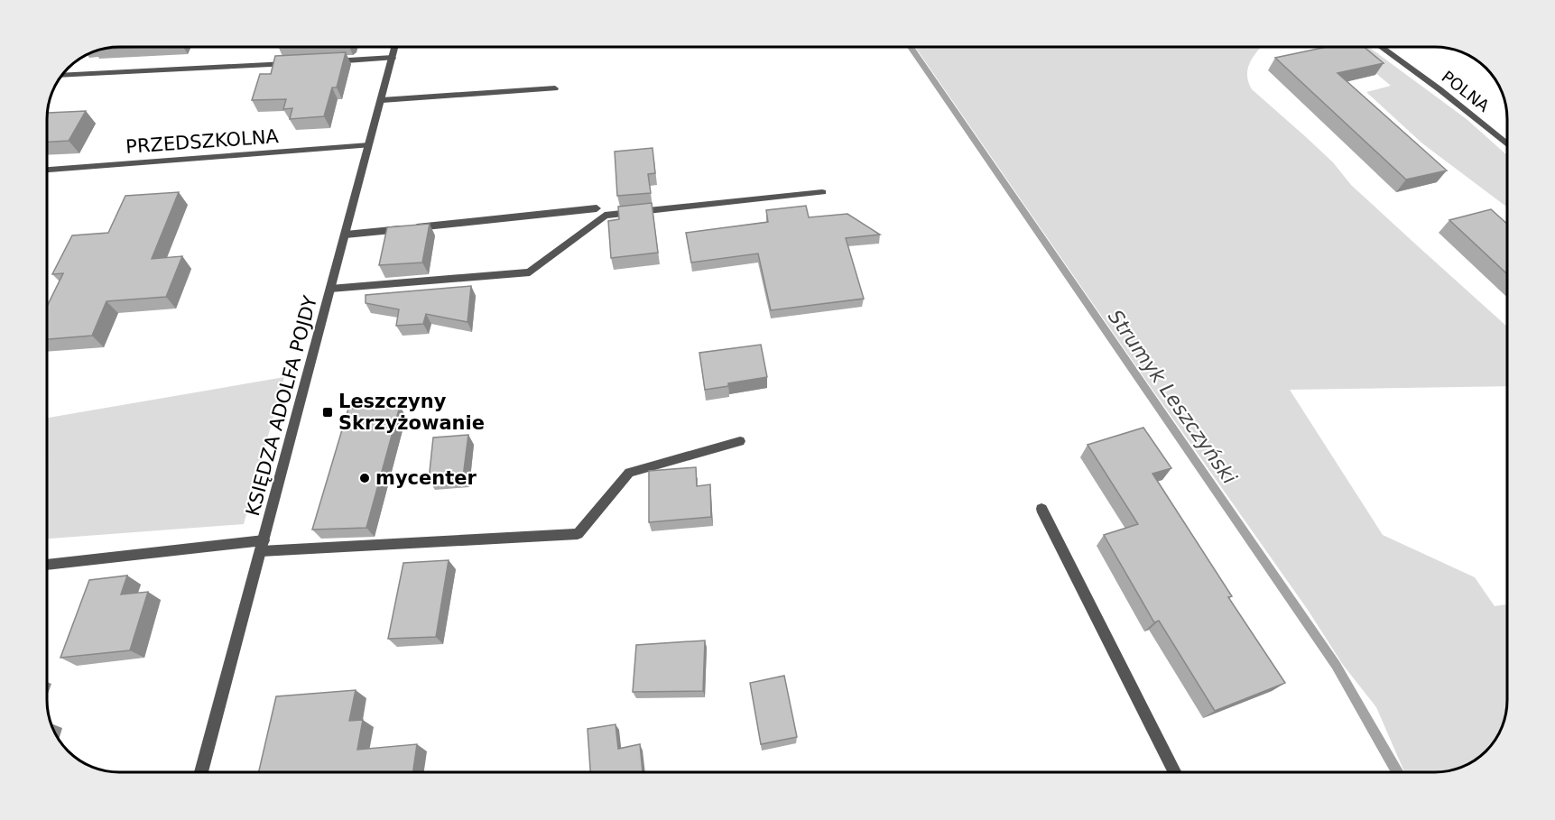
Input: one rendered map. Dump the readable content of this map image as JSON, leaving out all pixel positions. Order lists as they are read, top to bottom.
{
  "streets": {
    "street": ["POLNA", "PRZEDSZKOLNA", "KSIĘDZA ADOLFA POJDY"]
  },
  "crossings": [
    ["PRZEDSZKOLNA", "KSIĘDZA ADOLFA POJDY"]
  ],
  "water": ["Strumyk Leszczyński"],
  "places": {
    "transit": ["Leszczyny Skrzyżowanie"],
    "other": ["mycenter"]
  }
}
